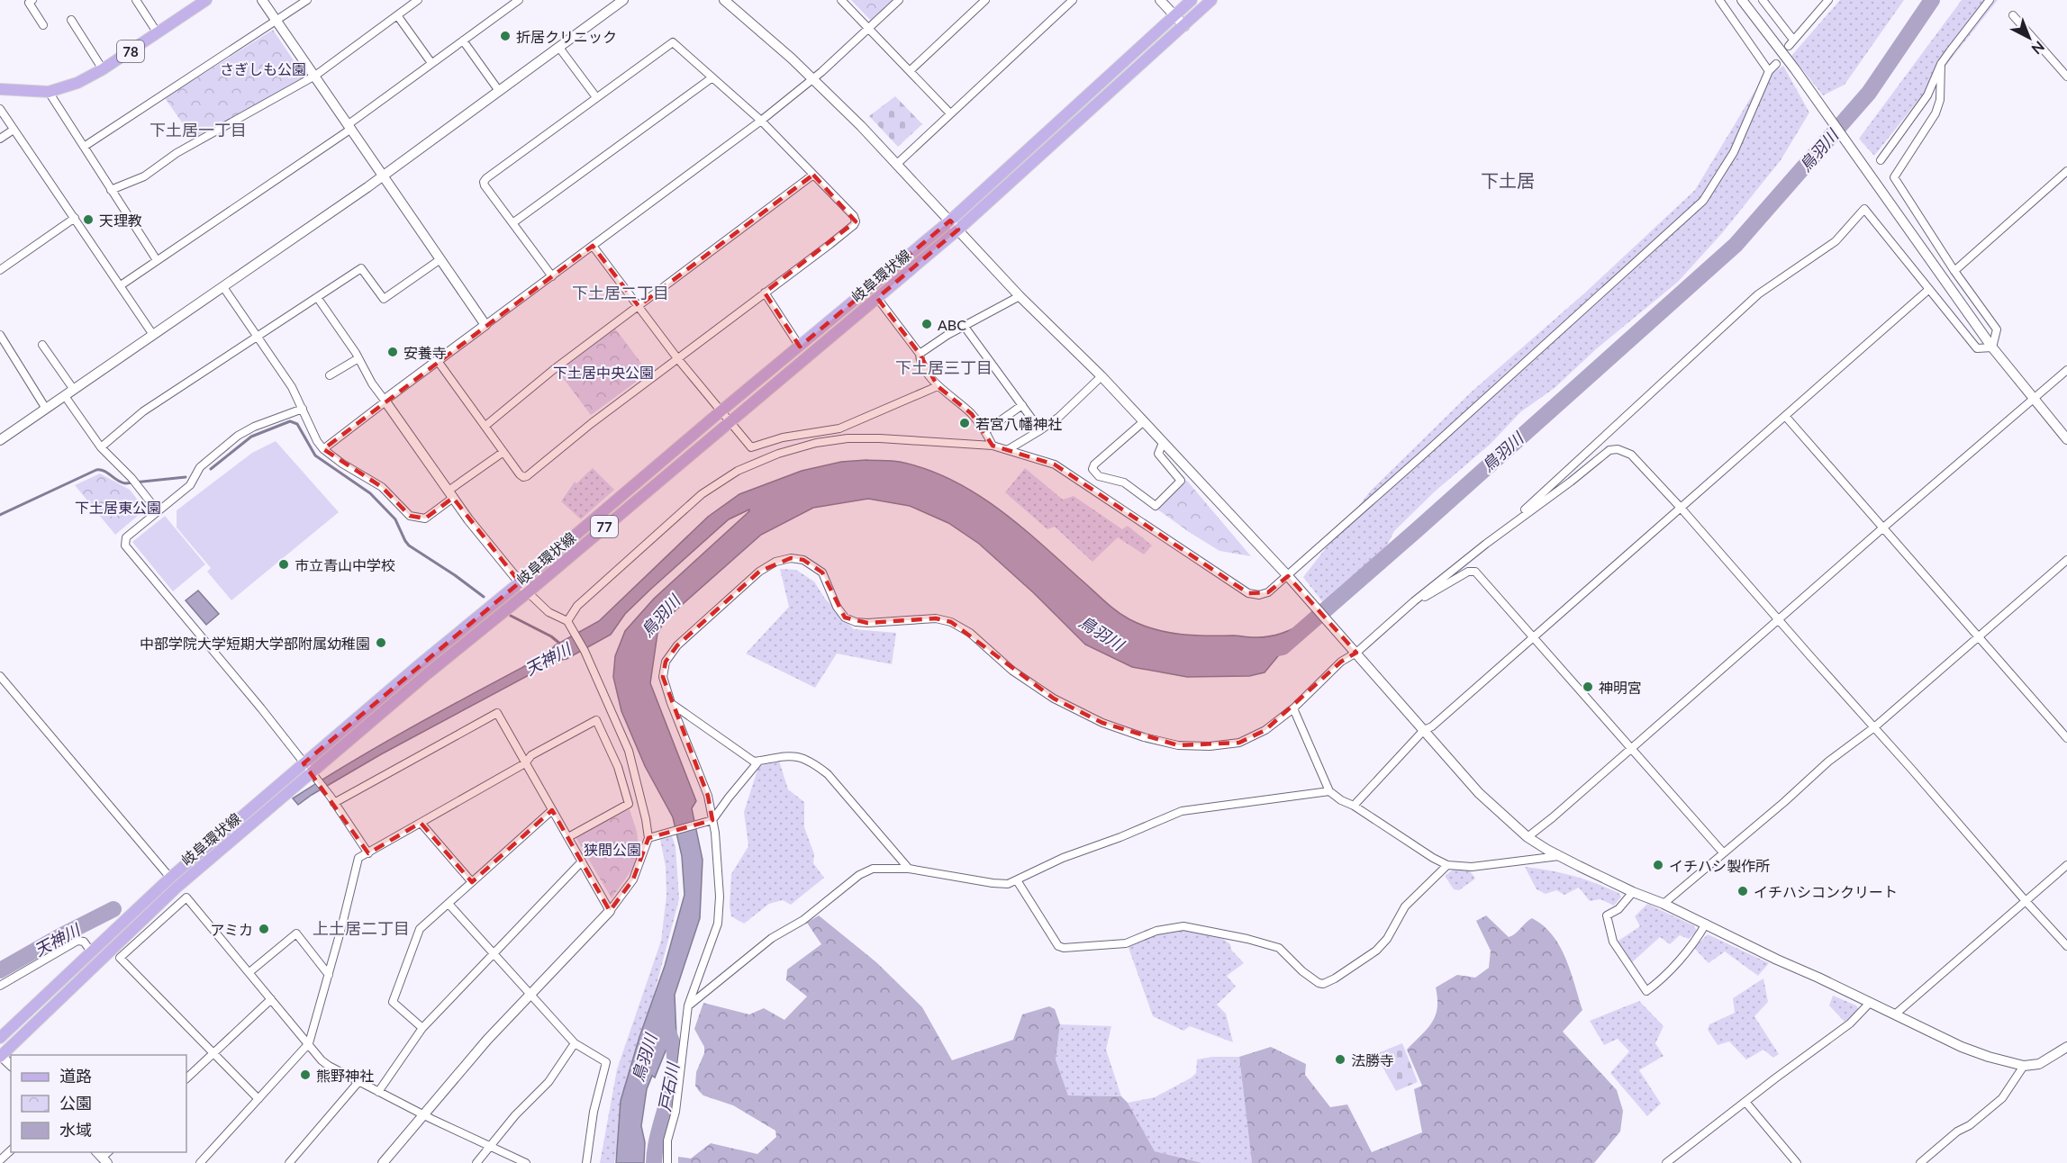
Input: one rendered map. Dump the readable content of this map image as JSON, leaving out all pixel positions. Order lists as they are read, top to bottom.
{
  "streets": {
    "main road": ["78", "岐阜環状線", "77"]
  },
  "districts": [
    "下土居一丁目",
    "下土居",
    "下土居二丁目",
    "下土居三丁目",
    "上土居二丁目"
  ],
  "water": ["鳥羽川", "天神川", "戸石川"],
  "parks": [
    "さぎしも公園",
    "下土居中央公園",
    "下土居東公園",
    "狭間公園"
  ],
  "places": [
    "折居クリニック",
    "天理教",
    "ABC",
    "安養寺",
    "若宮八幡神社",
    "市立青山中学校",
    "中部学院大学短期大学部附属幼稚園",
    "神明宮",
    "イチハシ製作所",
    "イチハシコンクリート",
    "アミカ",
    "法勝寺",
    "熊野神社"
  ],
  "legend": ["道路", "公園", "水域"],
  "north": "bottom right"
}
